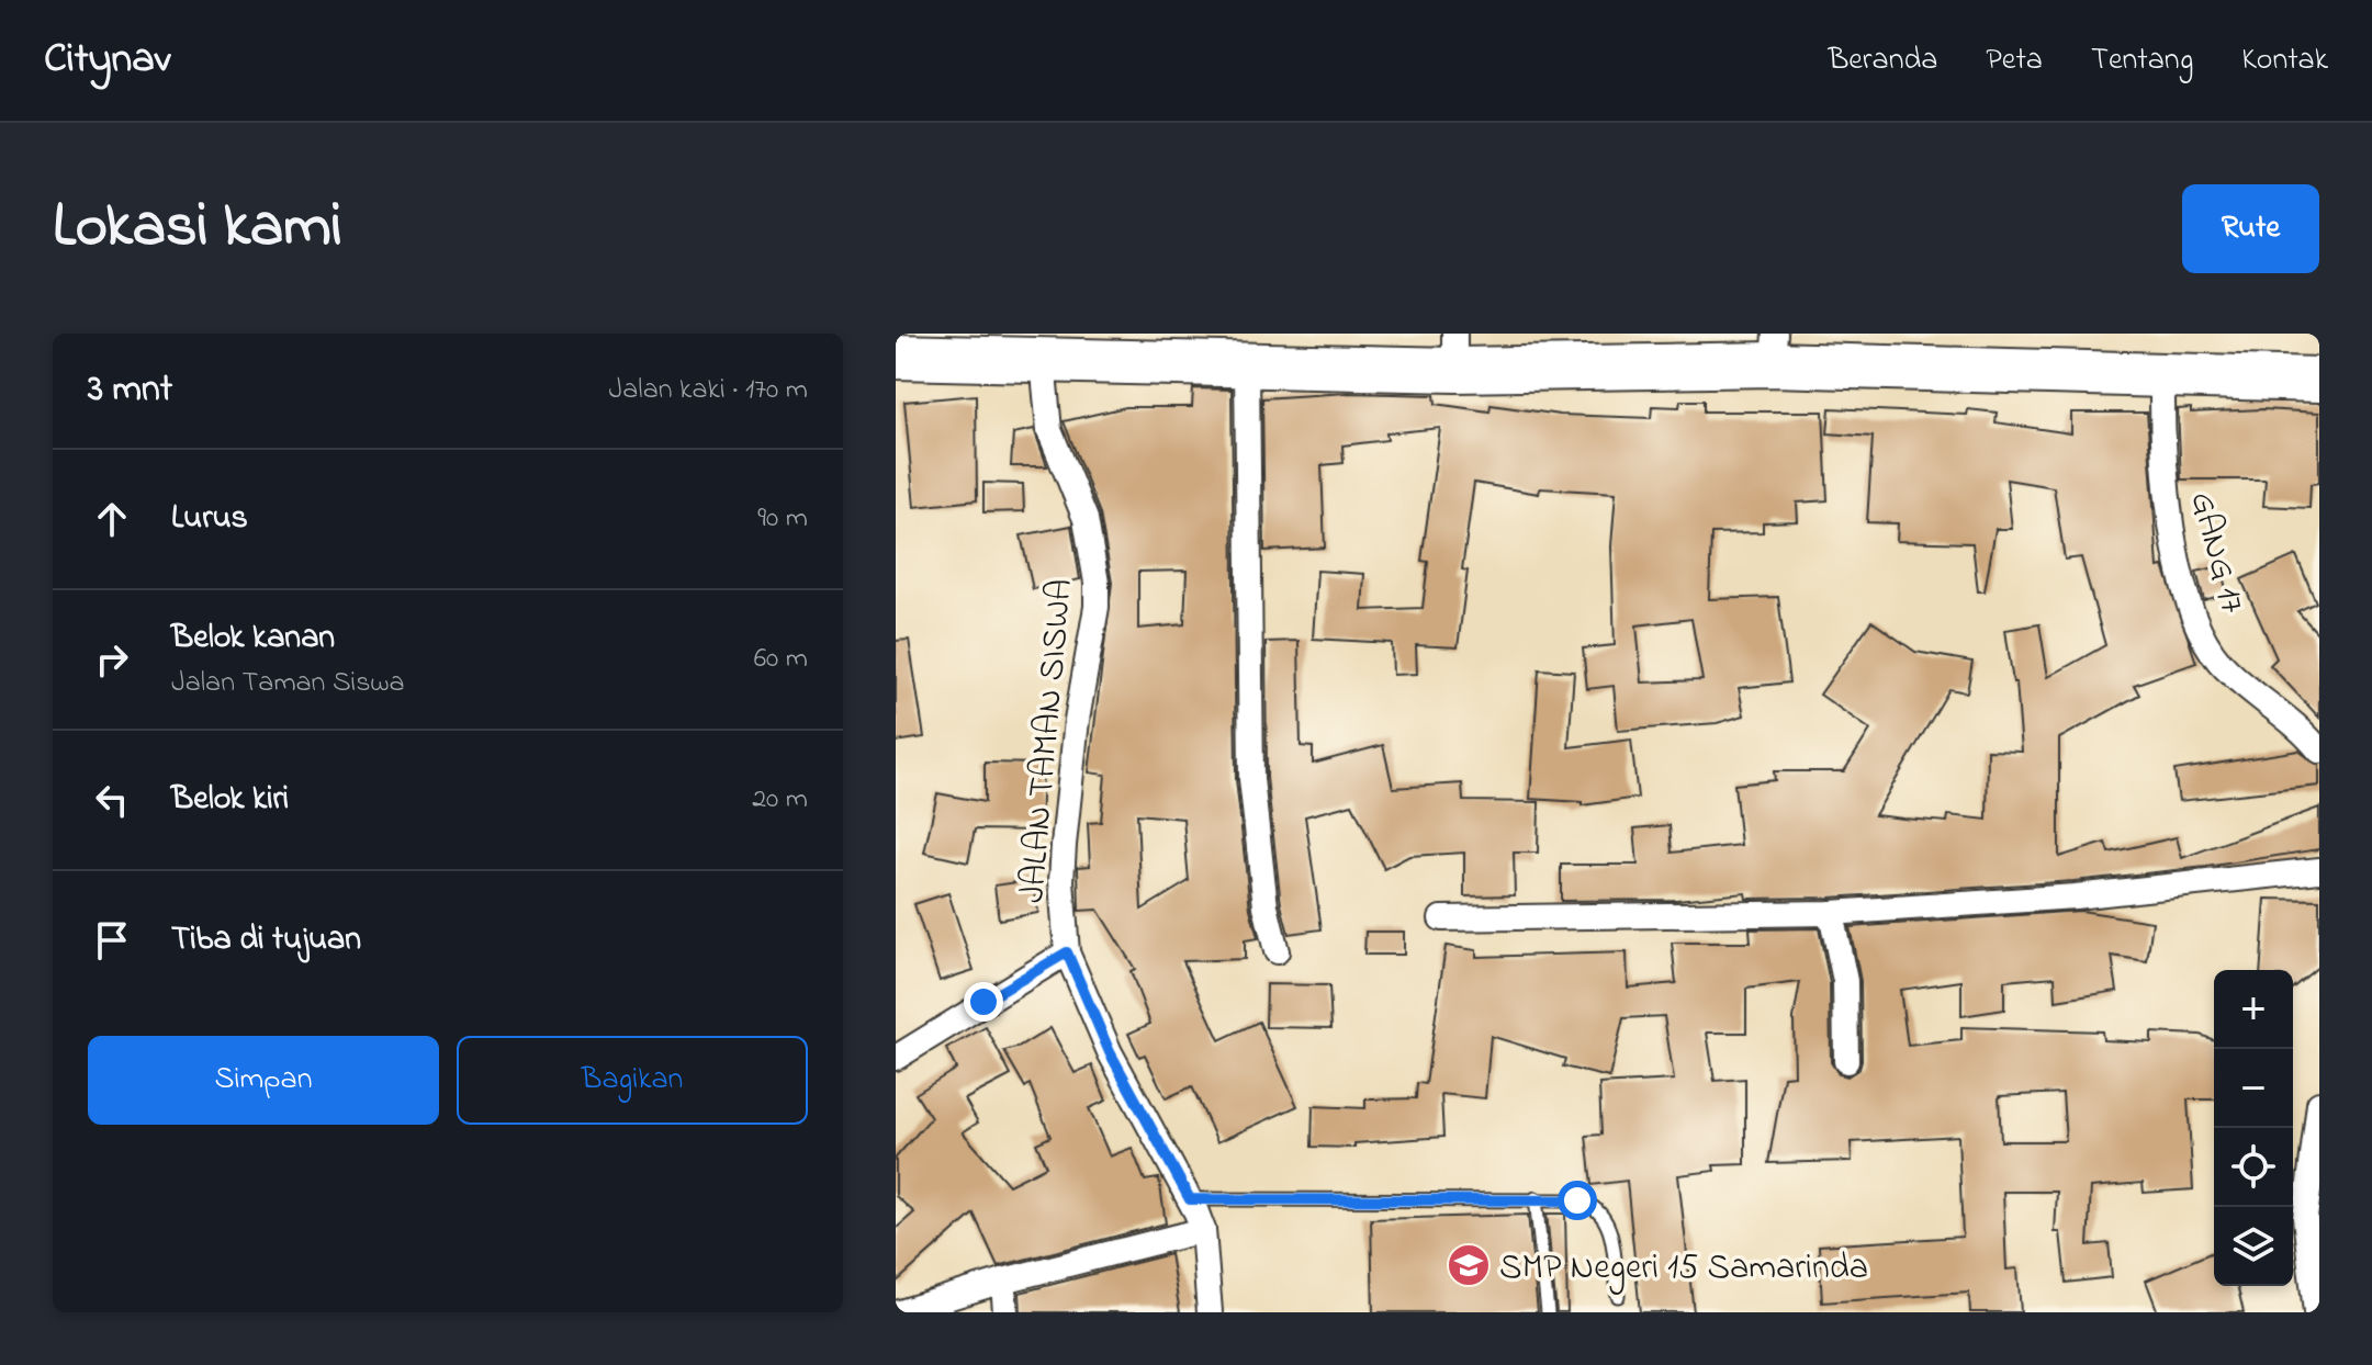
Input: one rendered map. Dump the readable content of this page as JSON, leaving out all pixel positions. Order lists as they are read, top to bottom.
{
  "streets": {
    "street": ["GANG 17", "JALAN TAMAN SISWA"]
  },
  "places": {
    "school or university": ["SMP Negeri 15 Samarinda"]
  },
  "page": {
    "header": "Citynav",
    "nav": [
      "Beranda",
      "Peta",
      "Tentang",
      "Kontak"
    ],
    "title": "Lokasi kami",
    "buttons": [
      "Rute",
      ["Simpan", "Bagikan"]
    ],
    "heading": ["3 mnt", "Jalan kaki · 170 m"],
    "list": [
      ["Lurus", "90 m"],
      ["Belok kanan", "Jalan Taman Siswa", "60 m"],
      ["Belok kiri", "20 m"],
      "Tiba di tujuan"
    ],
    "map_buttons": ["+", "−"]
  }
}
